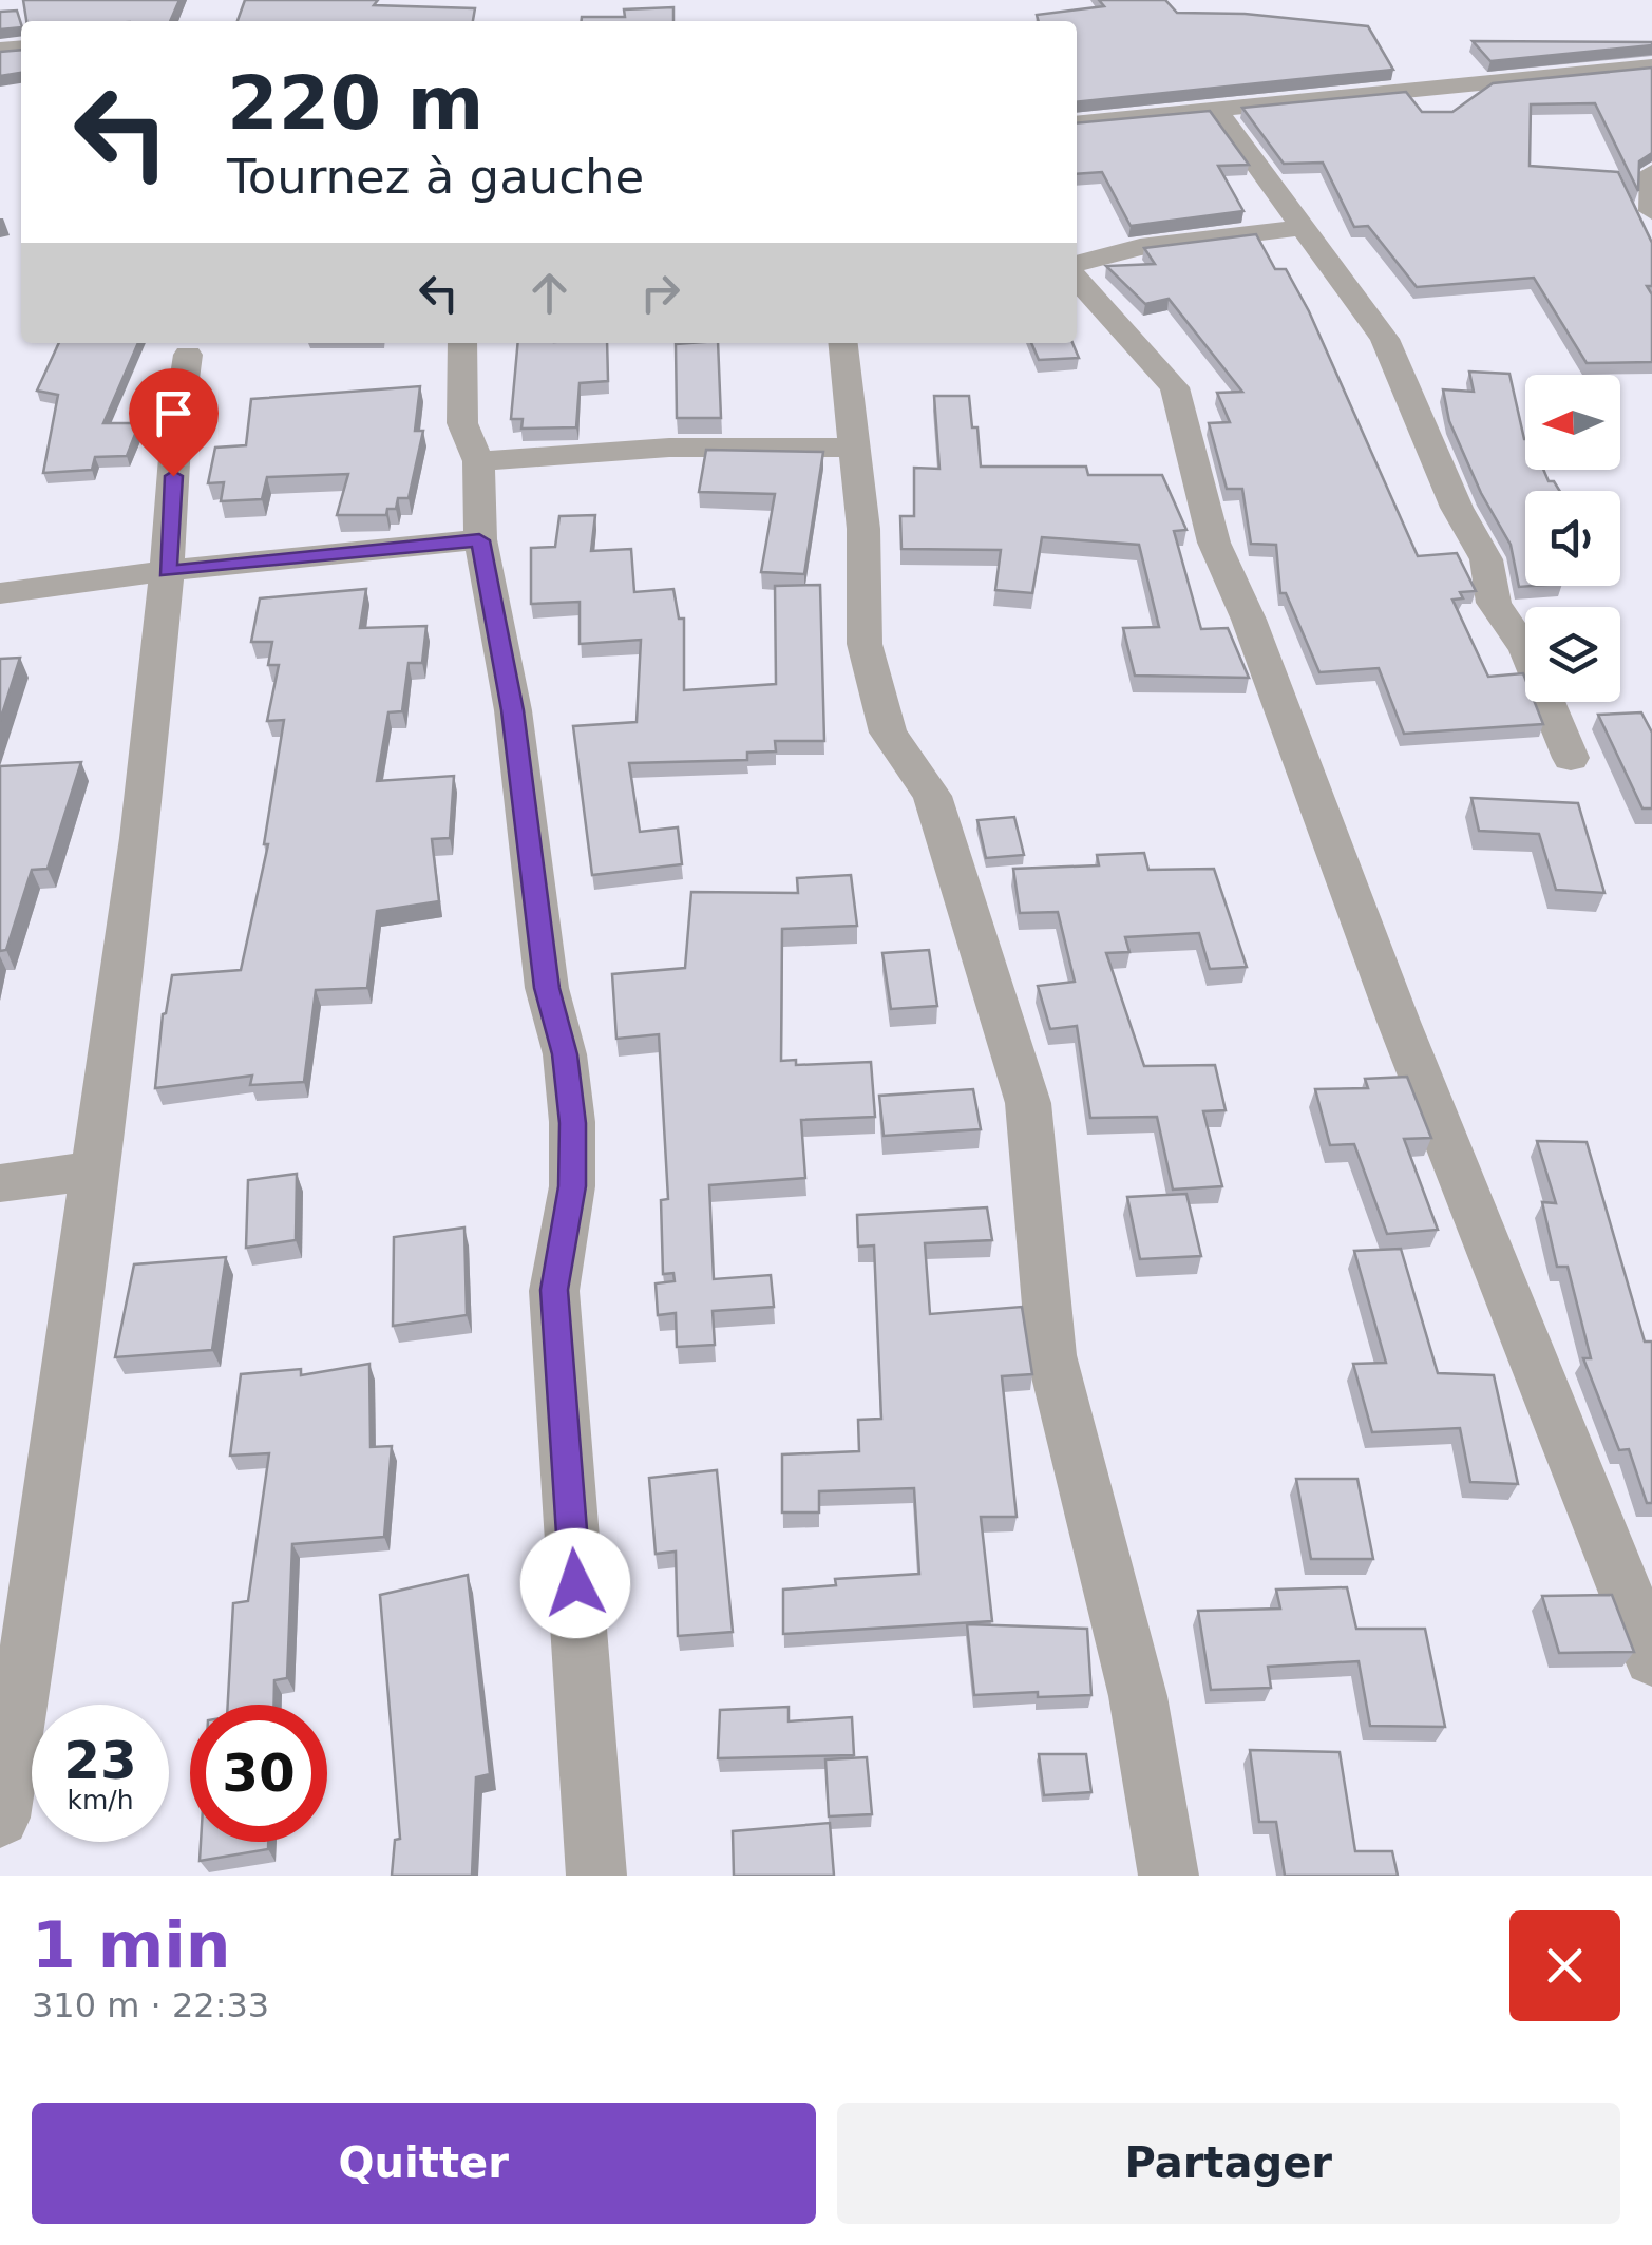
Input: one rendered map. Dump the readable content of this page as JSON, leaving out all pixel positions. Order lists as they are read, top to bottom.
{
  "north": "left",
  "page": {
    "turn": ["220 m", "Tournez à gauche"],
    "speed": "23 km/h",
    "limit": "30",
    "heading": ["1 min", "310 m · 22:33"],
    "buttons": ["Quitter", "Partager"]
  }
}
